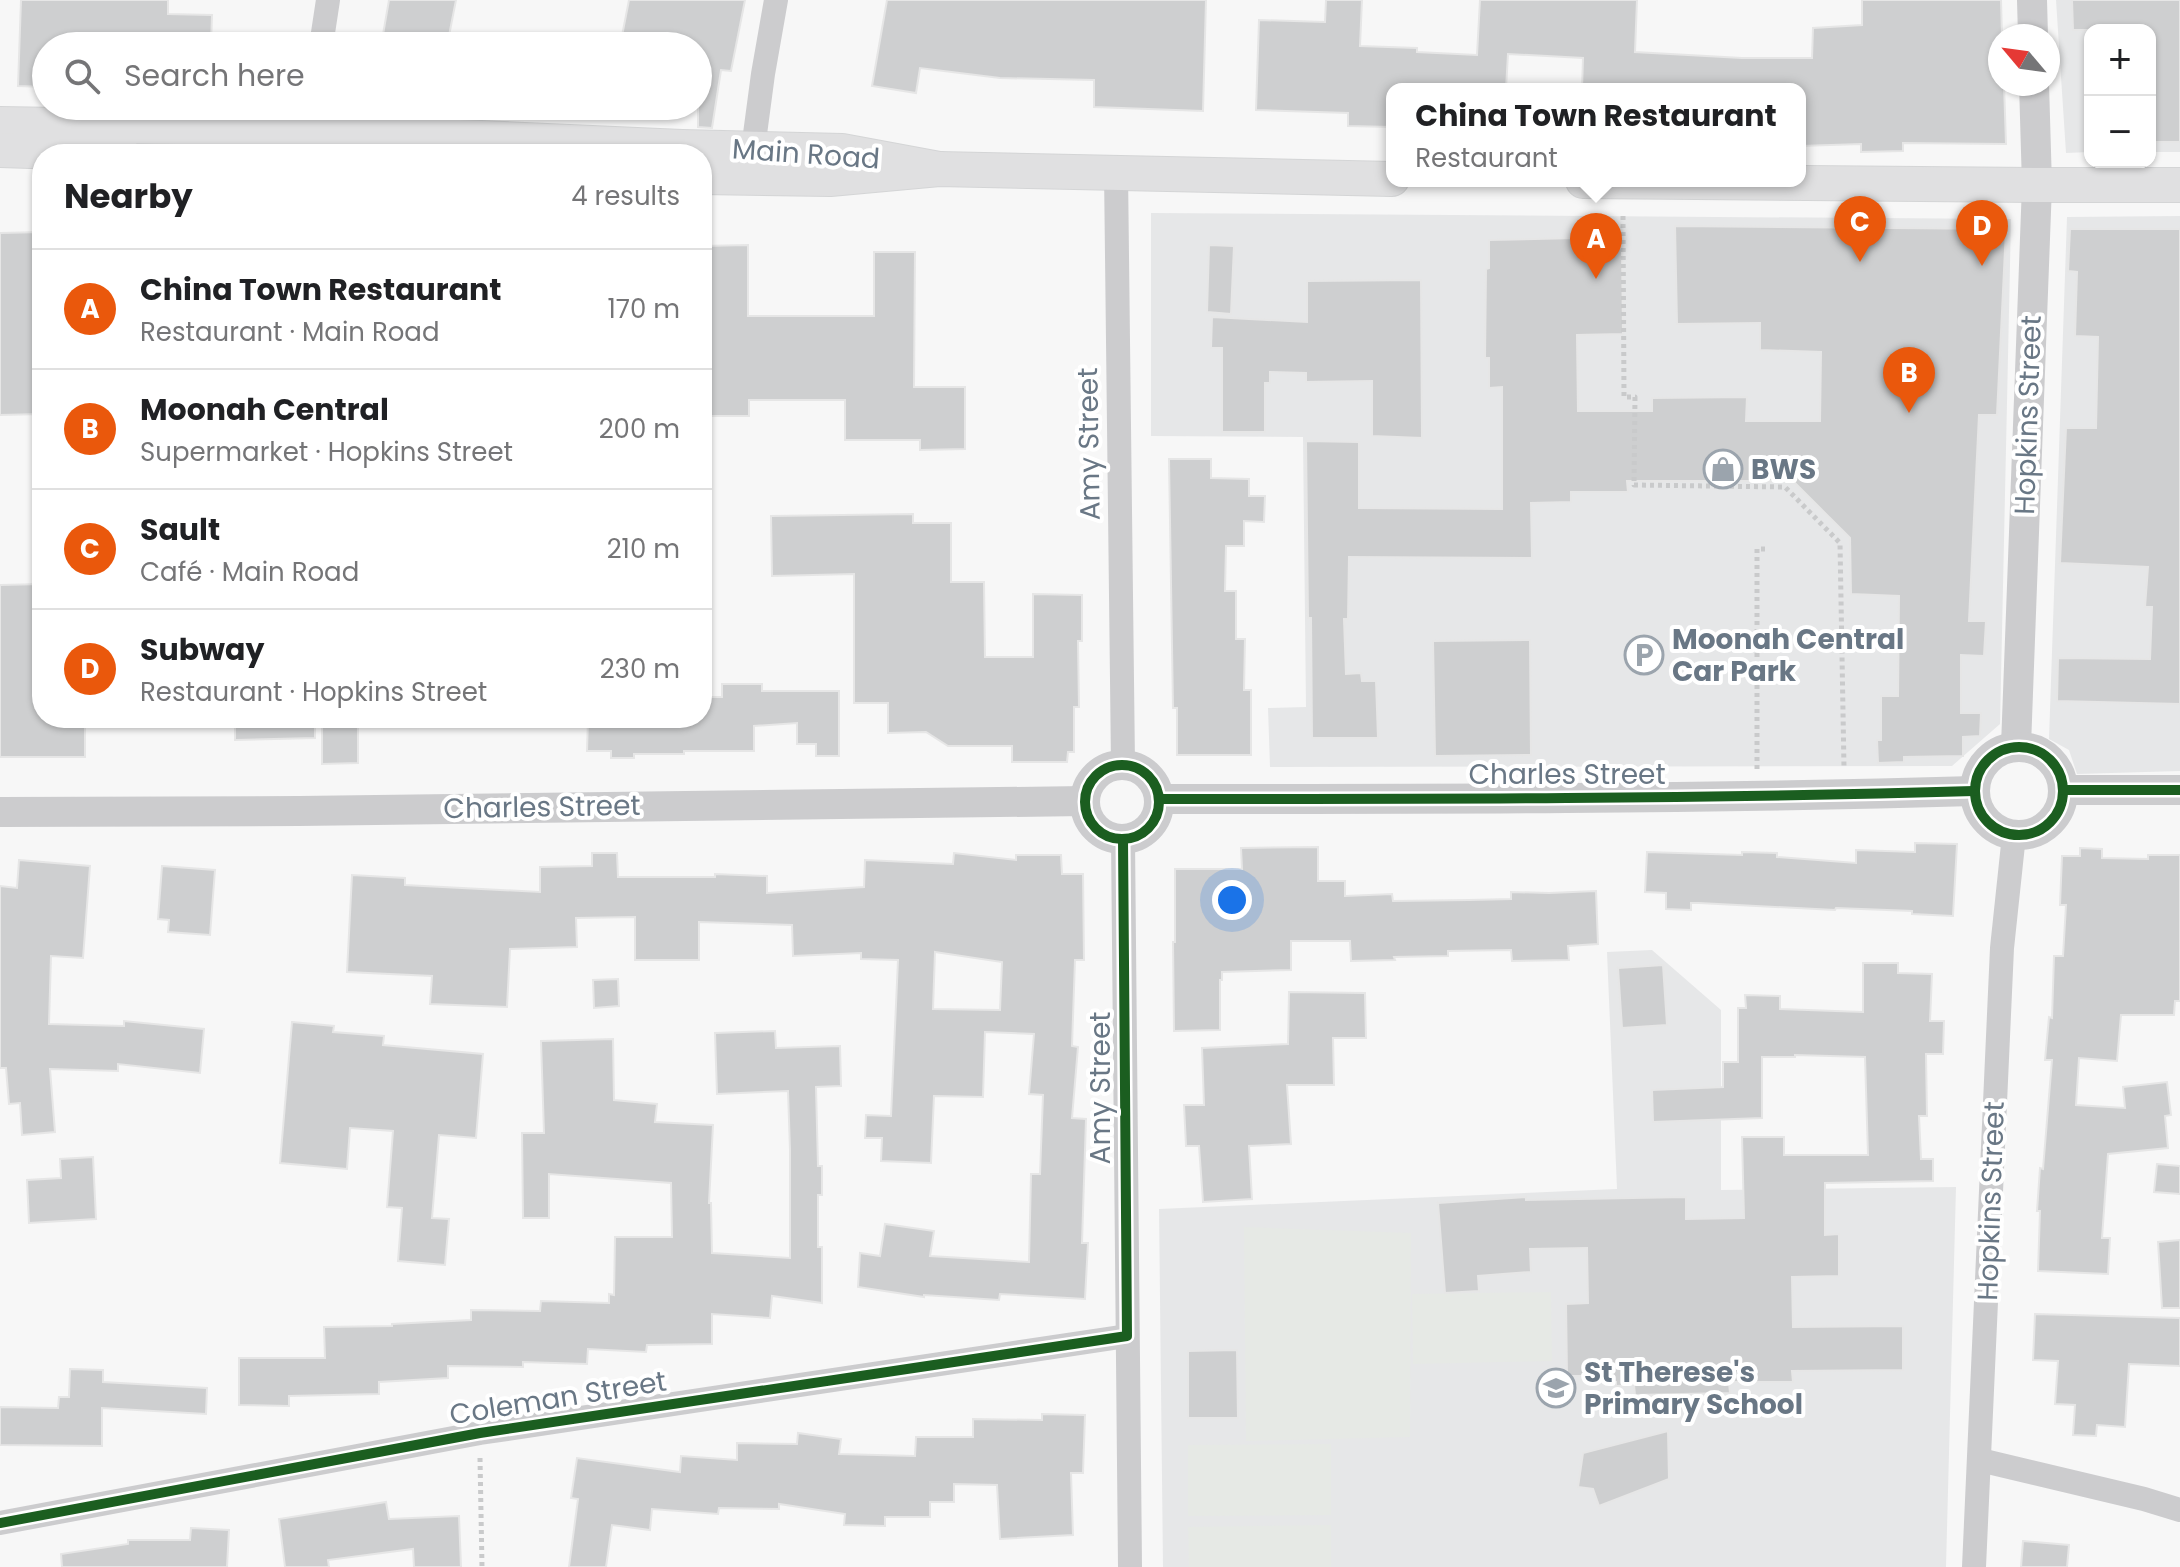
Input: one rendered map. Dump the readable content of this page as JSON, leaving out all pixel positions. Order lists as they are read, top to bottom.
{
  "streets": {
    "main road": ["Main Road"],
    "street": [
      "Hopkins Street",
      "Amy Street",
      "Charles Street",
      "Coleman Street"
    ]
  },
  "crossings": [
    ["Main Road", "Amy Street"],
    ["Hopkins Street", "Charles Street"],
    ["Amy Street", "Charles Street"],
    ["Amy Street", "Coleman Street"]
  ],
  "places": {
    "shop": ["BWS"],
    "parking": ["Moonah Central Car Park"],
    "school or university": ["St Therese's Primary School"]
  },
  "north": "top left",
  "page": {
    "map_buttons": ["+", "−"],
    "search": "Search here",
    "popup": ["China Town Restaurant", "Restaurant"],
    "heading": ["Nearby", "4 results"],
    "pins": [
      "C",
      "D",
      "A",
      "B"
    ],
    "list": [
      {
        "mark": "A",
        "name": "China Town Restaurant",
        "note": "Restaurant · Main Road",
        "value": "170 m"
      },
      {
        "mark": "B",
        "name": "Moonah Central",
        "note": "Supermarket · Hopkins Street",
        "value": "200 m"
      },
      {
        "mark": "C",
        "name": "Sault",
        "note": "Café · Main Road",
        "value": "210 m"
      },
      {
        "mark": "D",
        "name": "Subway",
        "note": "Restaurant · Hopkins Street",
        "value": "230 m"
      }
    ]
  }
}
